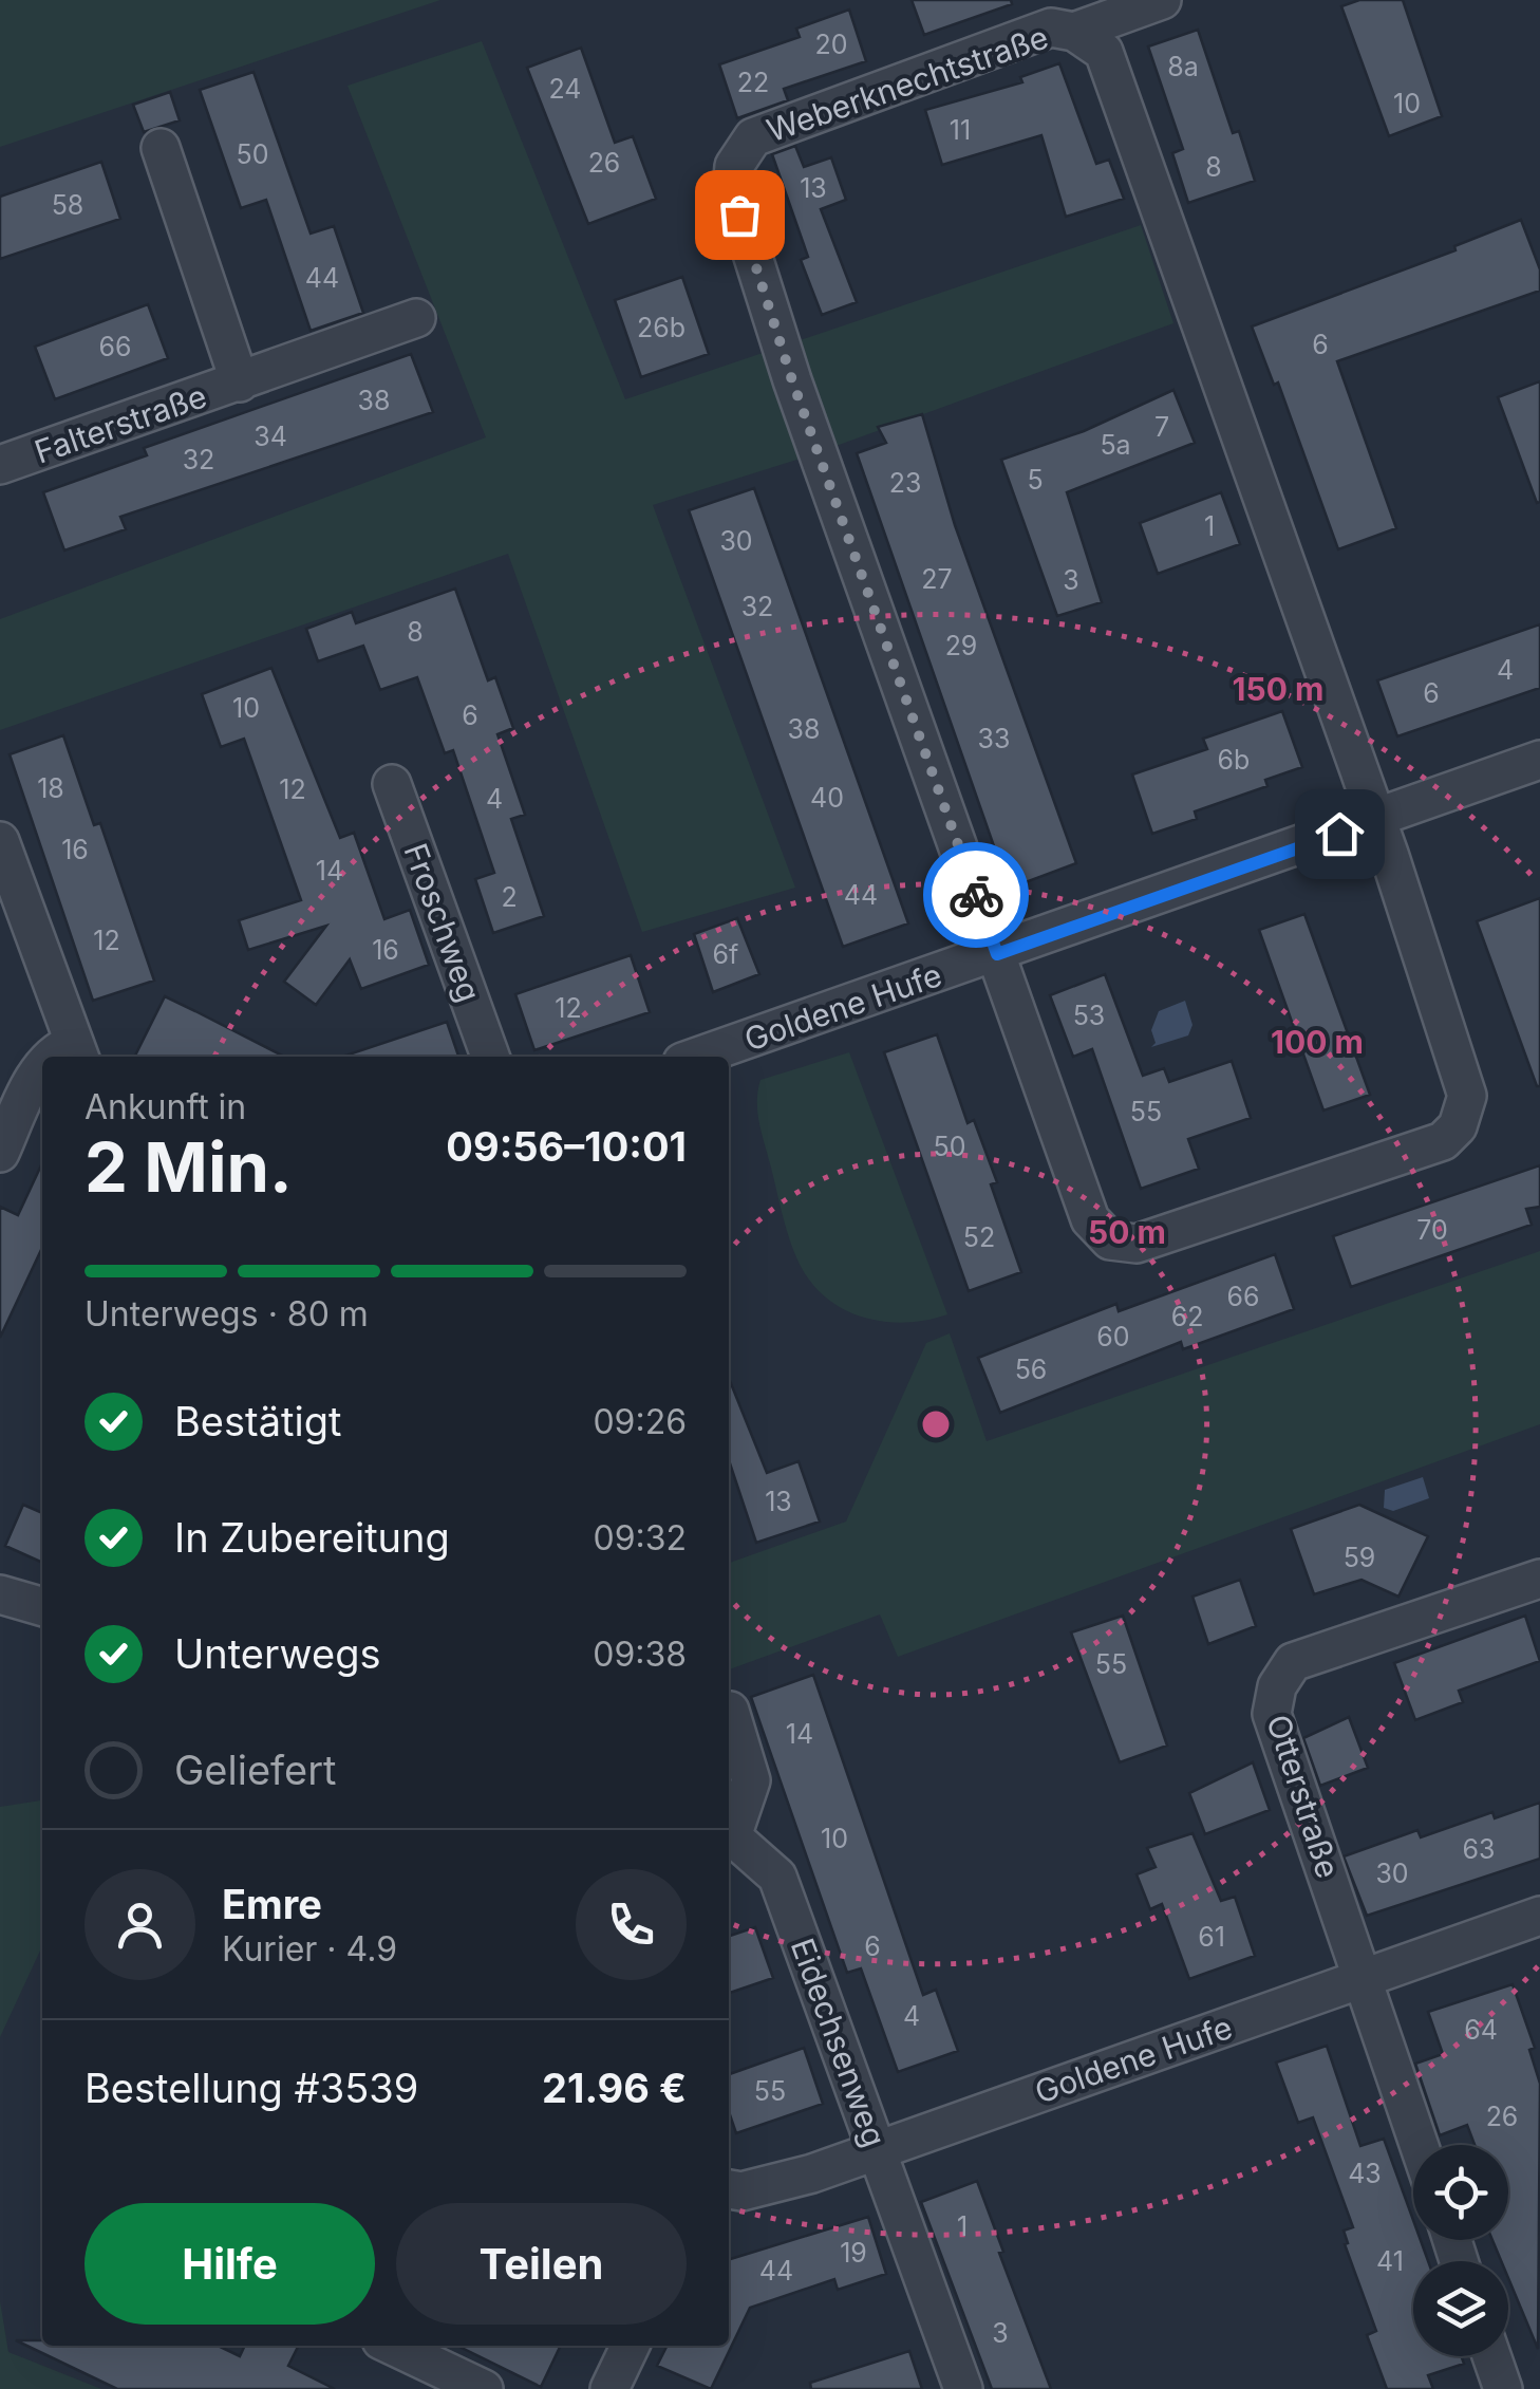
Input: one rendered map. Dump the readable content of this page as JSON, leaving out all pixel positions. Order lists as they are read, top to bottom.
{
  "streets": {
    "street": [
      "Weberknechtstraße",
      "Falterstraße",
      "Froschweg",
      "Goldene Hufe",
      "Otterstraße",
      "Eidechsenweg"
    ]
  },
  "crossings": [
    ["Weberknechtstraße", "Goldene Hufe"],
    ["Goldene Hufe", "Otterstraße"],
    ["Goldene Hufe", "Eidechsenweg"]
  ],
  "house_numbers": [
    "20",
    "8a",
    "22",
    "24",
    "10",
    "11",
    "50",
    "26",
    "8",
    "13",
    "58",
    "44",
    "26b",
    "6",
    "66",
    "38",
    "7",
    "34",
    "5a",
    "32",
    "5",
    "23",
    "1",
    "30",
    "27",
    "3",
    "32",
    "8",
    "29",
    "4",
    "6",
    "10",
    "6",
    "38",
    "33",
    "6b",
    "18",
    "12",
    "40",
    "4",
    "16",
    "14",
    "44",
    "2",
    "12",
    "16",
    "6f",
    "12",
    "53",
    "55",
    "50",
    "70",
    "52",
    "66",
    "62",
    "60",
    "56",
    "13",
    "59",
    "55",
    "14",
    "10",
    "63",
    "30",
    "61",
    "6",
    "4",
    "64",
    "55",
    "26",
    "43",
    "1",
    "19",
    "41",
    "44",
    "3"
  ],
  "page": {
    "heading": ["2 Min.", "Ankunft in", "09:56–10:01"],
    "panel": [
      "Emre",
      "Kurier · 4.9",
      "Bestellung #3539",
      "21.96 €"
    ],
    "bar": "Unterwegs · 80 m",
    "list": [
      ["Bestätigt", "09:26"],
      ["In Zubereitung", "09:32"],
      ["Unterwegs", "09:38"],
      "Geliefert"
    ],
    "buttons": ["Hilfe", "Teilen"]
  },
  "rings": ["150 m", "100 m", "50 m"]
}
